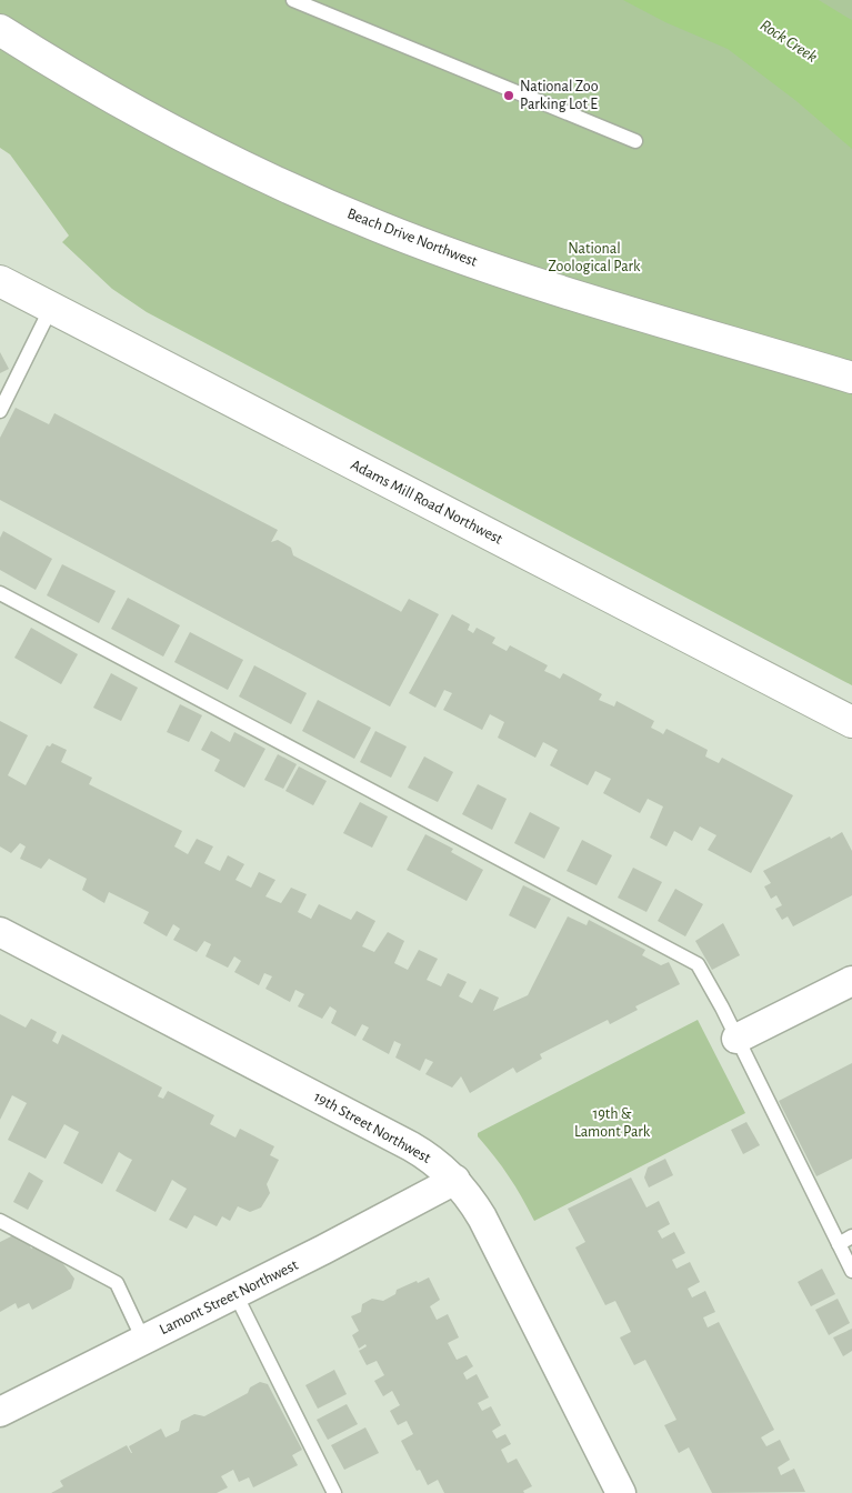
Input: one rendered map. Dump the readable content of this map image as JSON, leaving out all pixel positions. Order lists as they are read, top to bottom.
{
  "streets": {
    "main road": ["Beach Drive Northwest", "Adams Mill Road Northwest"],
    "street": ["19th Street Northwest", "Lamont Street Northwest"]
  },
  "crossings": [
    ["19th Street Northwest", "Lamont Street Northwest"]
  ],
  "water": ["Rock Creek"],
  "parks": ["National Zoological Park", "19th & Lamont Park"],
  "places": ["National Zoo Parking Lot E"]
}
